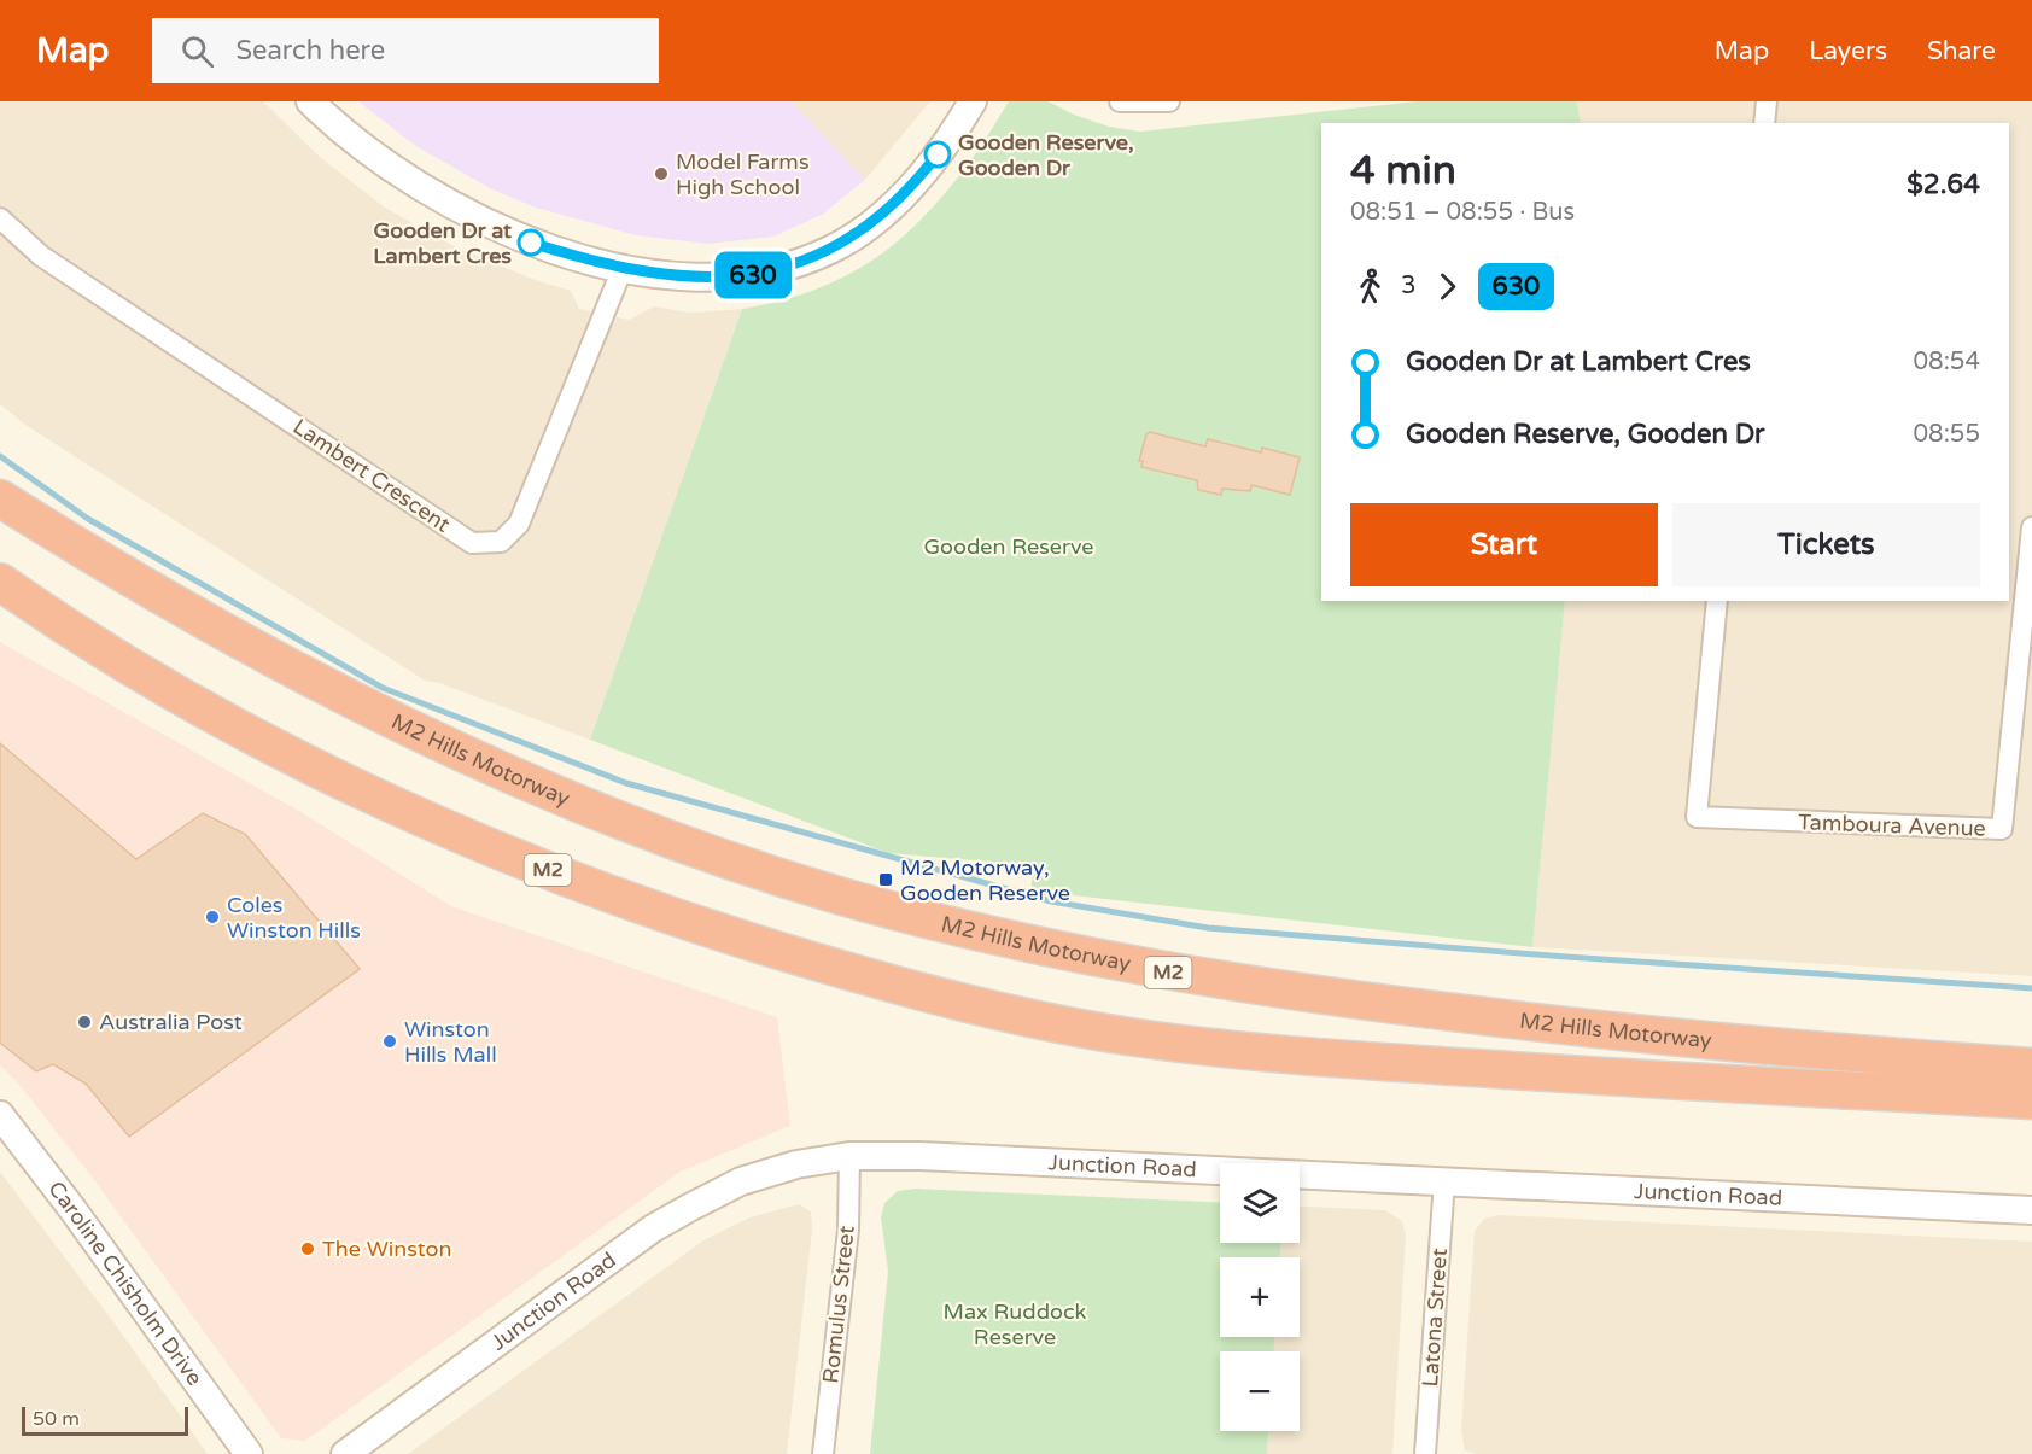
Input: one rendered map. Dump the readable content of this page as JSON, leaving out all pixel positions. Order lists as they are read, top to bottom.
{
  "streets": {
    "highway": ["M2 Hills Motorway", "M2"],
    "street": [
      "Lambert Crescent",
      "Tamboura Avenue",
      "Junction Road",
      "Caroline Chisholm Drive",
      "Romulus Street",
      "Latona Street"
    ]
  },
  "crossings": [
    ["Junction Road", "Romulus Street"],
    ["Junction Road", "Latona Street"]
  ],
  "parks": ["Gooden Reserve", "Max Ruddock Reserve"],
  "places": {
    "other": [
      "Gooden Reserve, Gooden Dr",
      "Model Farms High School",
      "Gooden Dr at Lambert Cres",
      "Coles Winston Hills",
      "Australia Post",
      "Winston Hills Mall",
      "The Winston"
    ],
    "transit": ["M2 Motorway, Gooden Reserve"]
  },
  "lines": ["bus line 630"],
  "scale_bar": "50 m",
  "page": {
    "header": "Map",
    "search": "Search here",
    "nav": ["Map", "Layers", "Share"],
    "on_map": "630",
    "heading": ["4 min", "08:51 – 08:55 · Bus", "$2.64"],
    "legs": ["3", "630"],
    "list": [
      {
        "name": "Gooden Dr at Lambert Cres",
        "value": "08:54"
      },
      {
        "name": "Gooden Reserve, Gooden Dr",
        "value": "08:55"
      }
    ],
    "buttons": ["Start", "Tickets"],
    "map_buttons": ["+", "−"],
    "scale": "50 m"
  }
}
